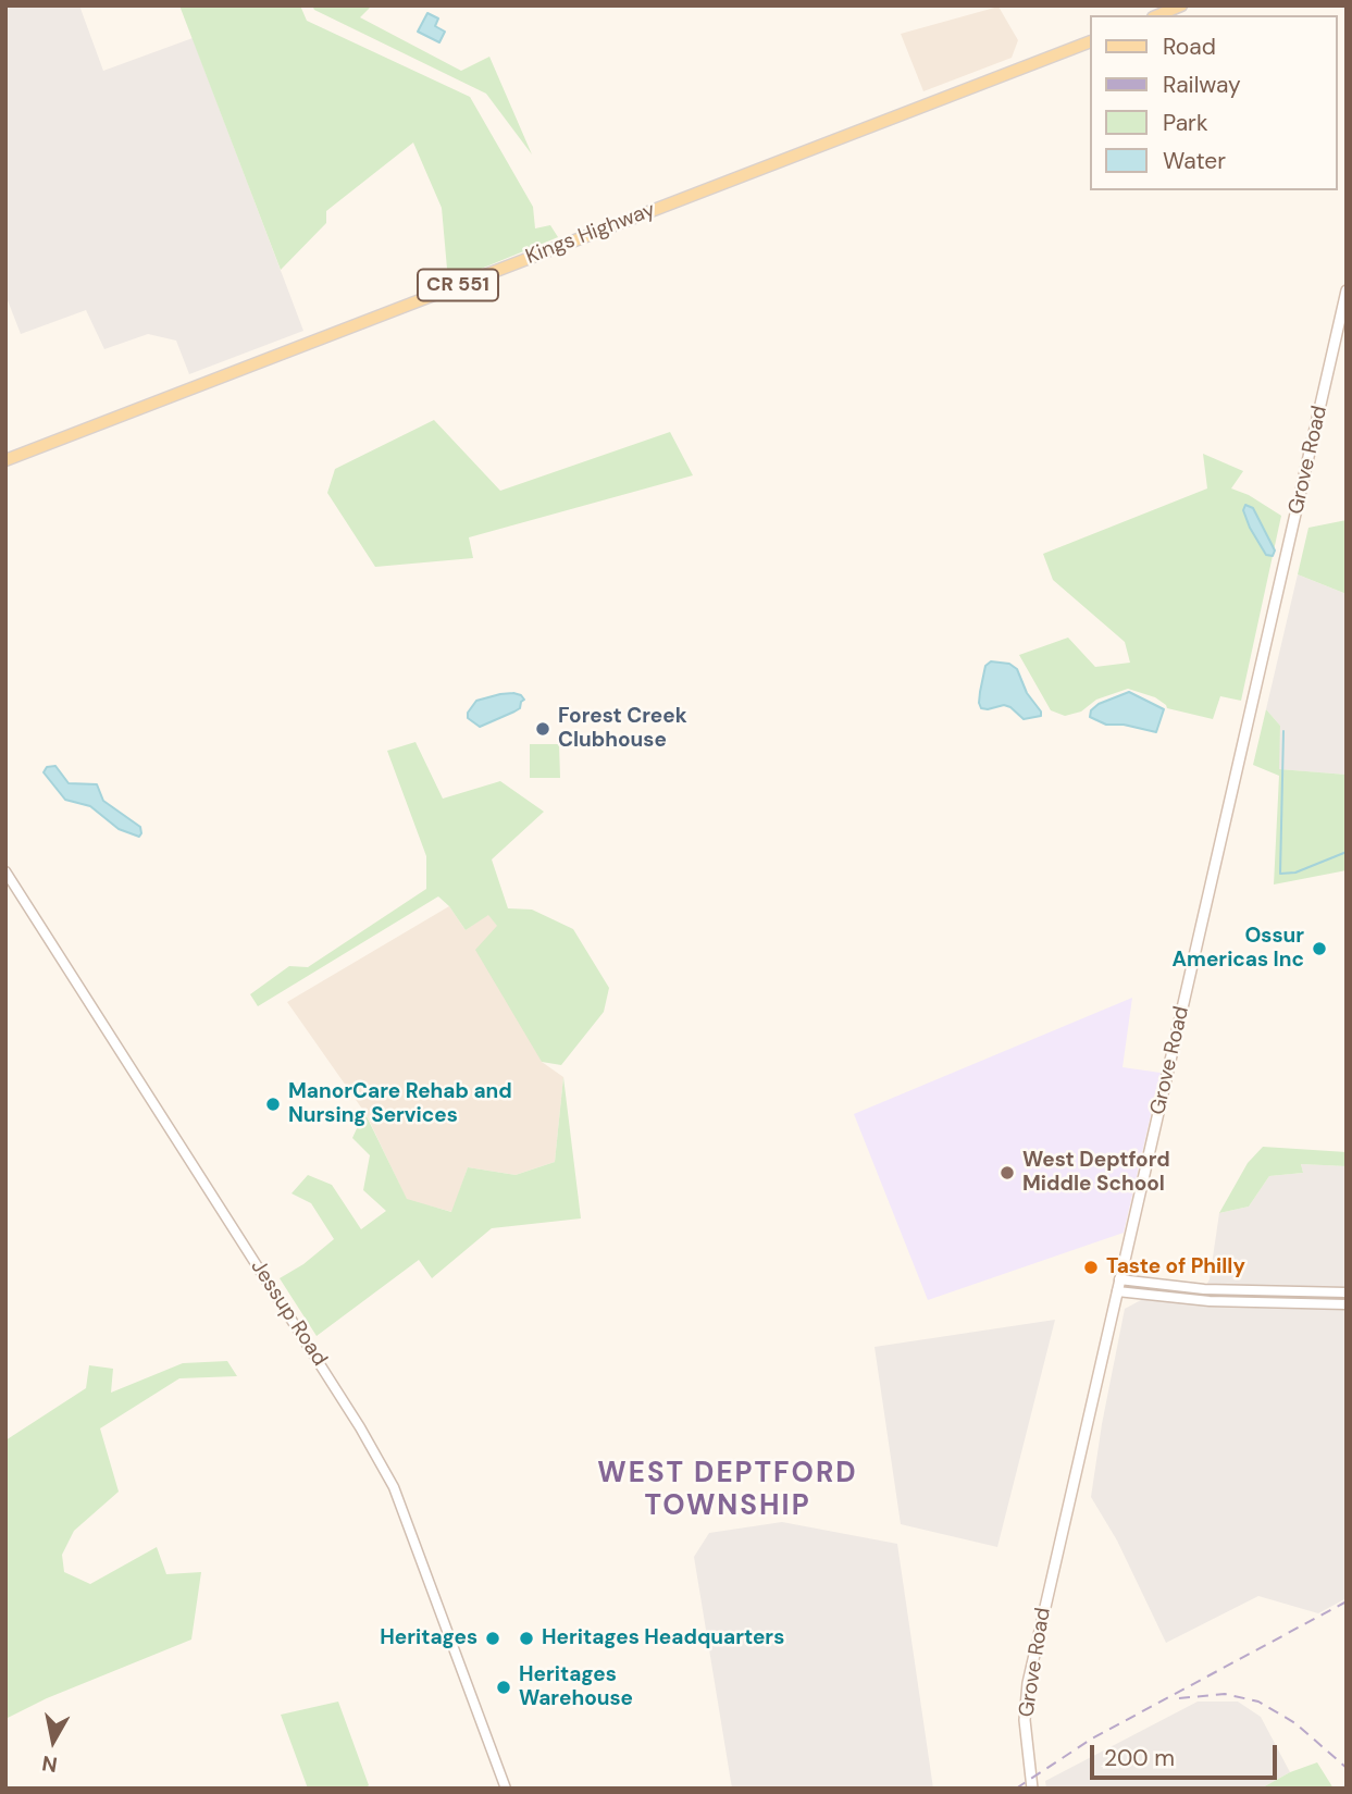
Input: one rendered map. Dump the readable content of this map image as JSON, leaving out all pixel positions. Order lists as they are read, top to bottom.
{
  "streets": {
    "main road": ["Kings Highway", "CR 551", "Grove Road"],
    "street": ["Jessup Road"]
  },
  "districts": ["WEST DEPTFORD TOWNSHIP"],
  "places": [
    "Forest Creek Clubhouse",
    "Ossur Americas Inc",
    "ManorCare Rehab and Nursing Services",
    "West Deptford Middle School",
    "Taste of Philly",
    "Heritages",
    "Heritages Headquarters",
    "Heritages Warehouse"
  ],
  "legend": [
    "Road",
    "Railway",
    "Park",
    "Water"
  ],
  "scale_bar": "200 m",
  "north": "bottom"
}
